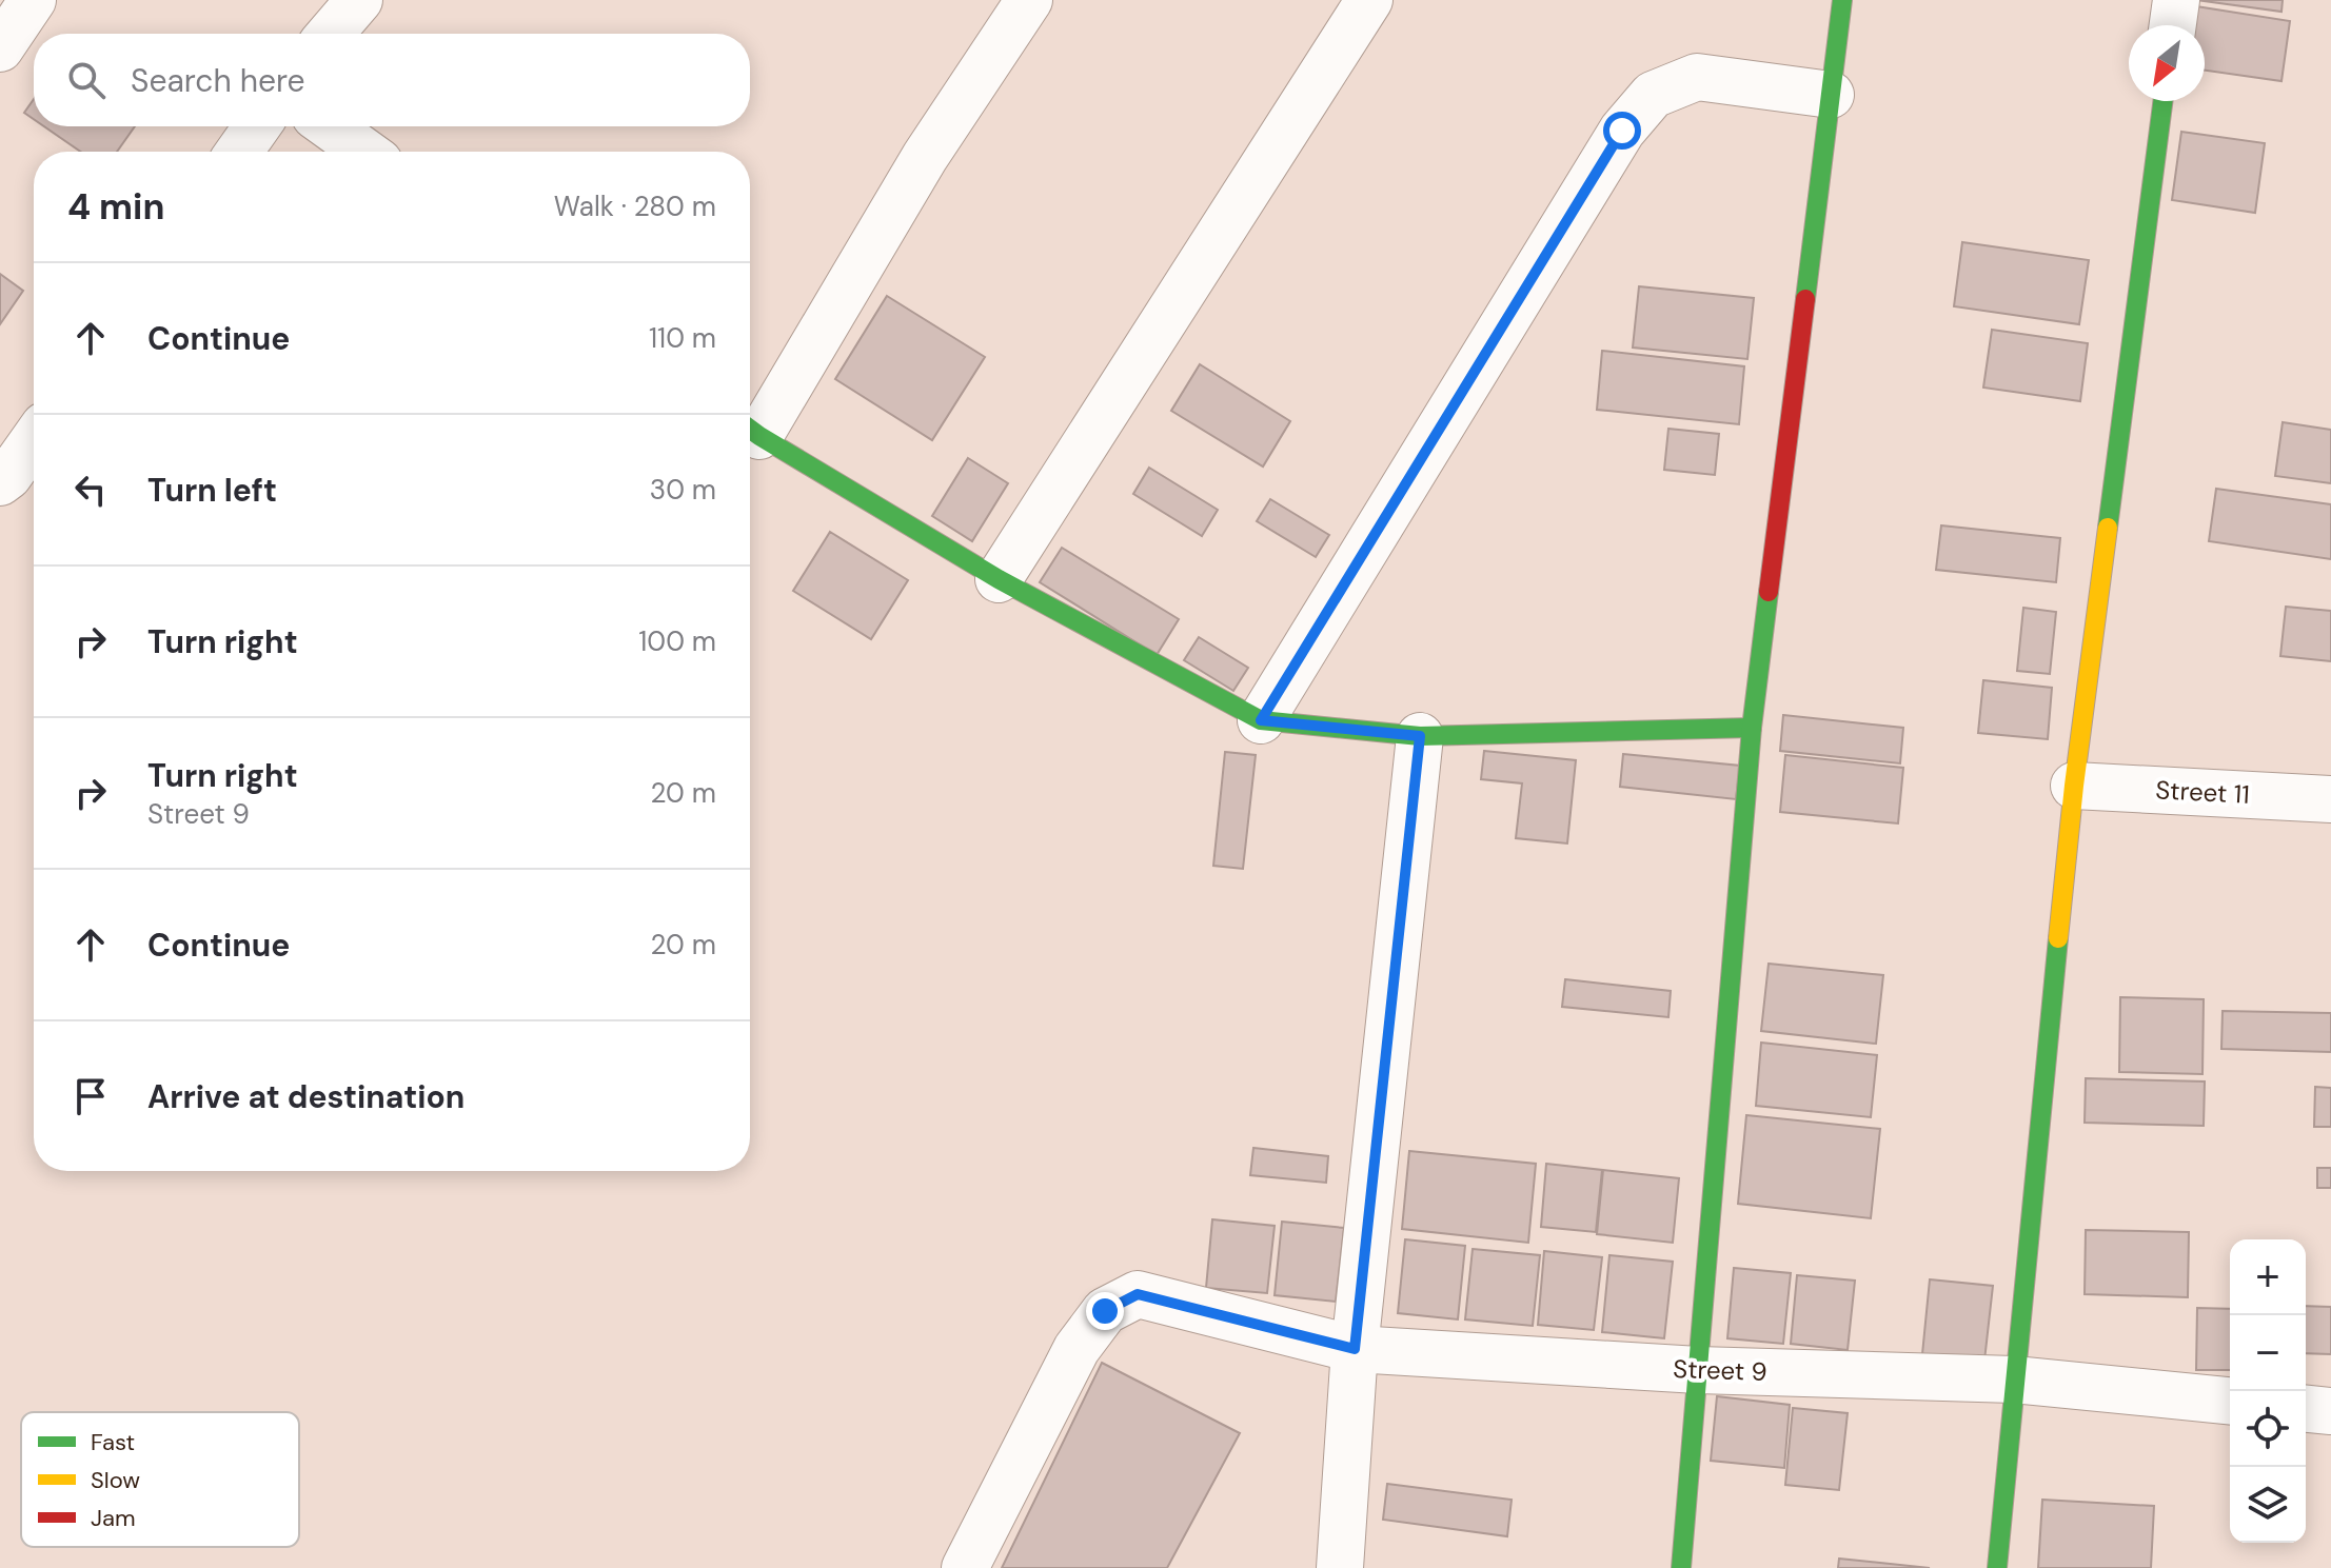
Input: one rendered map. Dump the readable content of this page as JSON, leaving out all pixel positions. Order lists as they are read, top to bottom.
{
  "streets": {
    "street": ["Street 11", "Street 9"]
  },
  "legend": ["Fast", "Slow", "Jam"],
  "north": "bottom left",
  "page": {
    "search": "Search here",
    "heading": ["4 min", "Walk · 280 m"],
    "list": [
      ["Continue", "110 m"],
      ["Turn left", "30 m"],
      ["Turn right", "100 m"],
      ["Turn right", "Street 9", "20 m"],
      ["Continue", "20 m"],
      "Arrive at destination"
    ],
    "map_buttons": ["+", "−"]
  }
}
